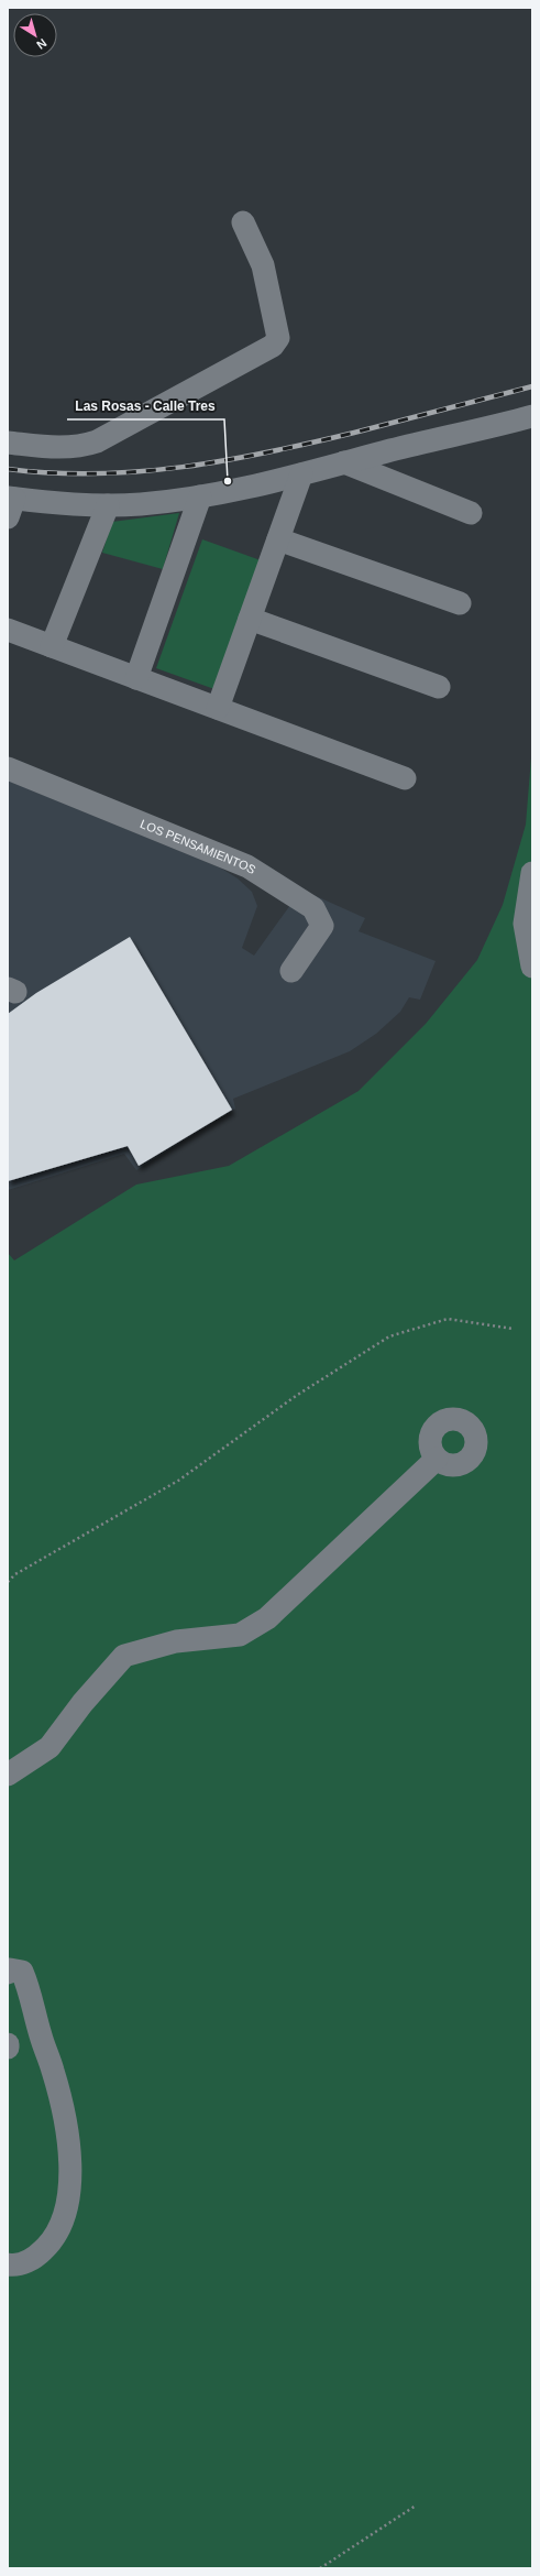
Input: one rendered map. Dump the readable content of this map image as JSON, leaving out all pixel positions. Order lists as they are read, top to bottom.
{
  "streets": {
    "street": ["LOS PENSAMIENTOS"]
  },
  "places": ["Las Rosas - Calle Tres"],
  "north": "bottom right"
}
